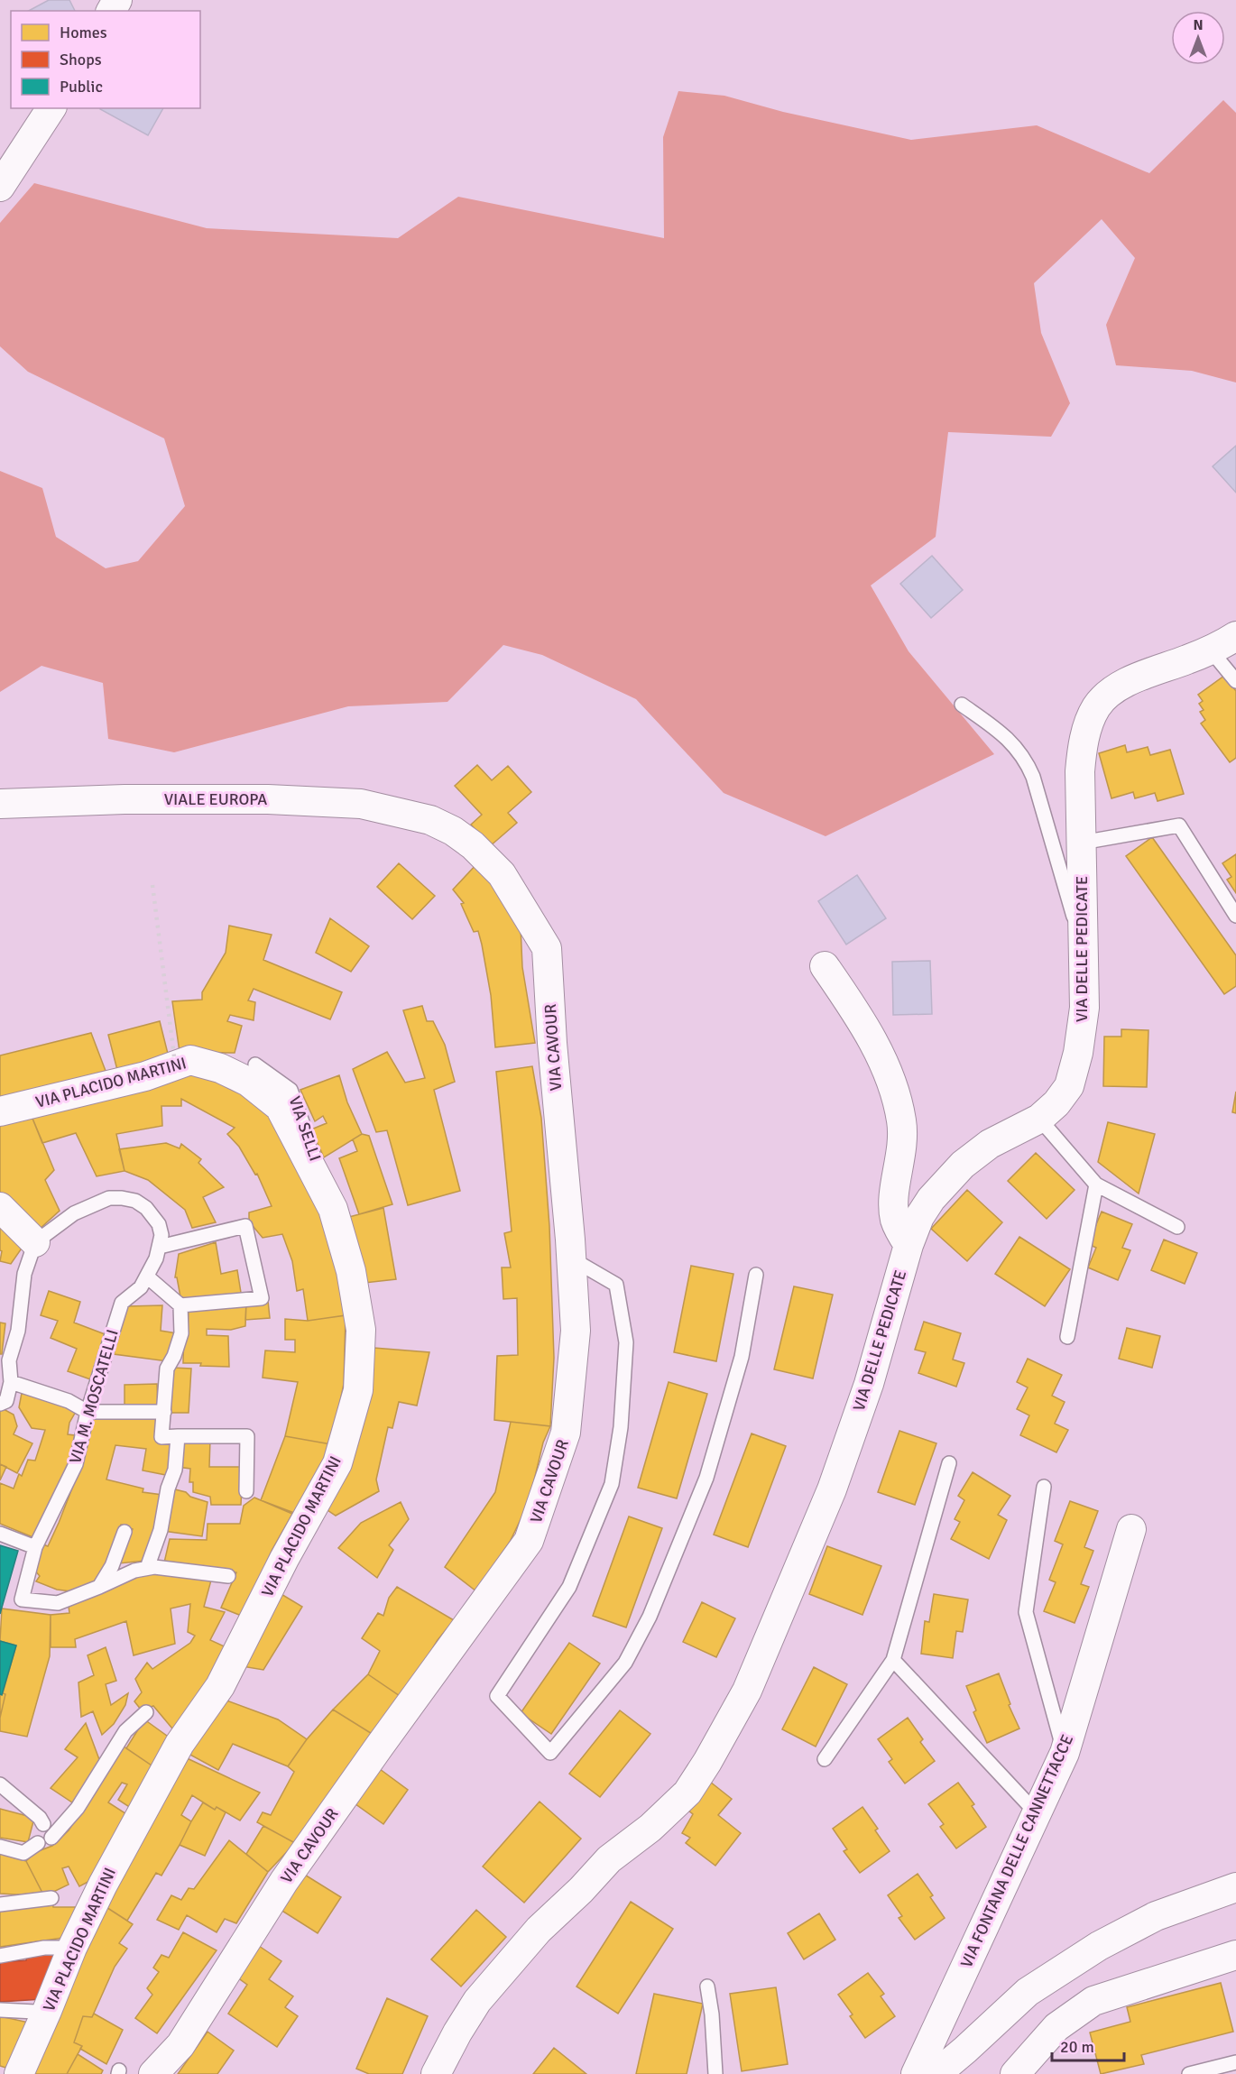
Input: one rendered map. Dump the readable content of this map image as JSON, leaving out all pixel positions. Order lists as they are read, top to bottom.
{
  "streets": {
    "street": [
      "VIALE EUROPA",
      "VIA DELLE PEDICATE",
      "VIA CAVOUR",
      "VIA PLACIDO MARTINI",
      "VIA FONTANA DELLE CANNETTACCE"
    ],
    "lane": ["VIA SELLI", "VIA M. MOSCATELLI"]
  },
  "crossings": [
    ["VIALE EUROPA", "VIA CAVOUR"],
    ["VIA PLACIDO MARTINI", "VIA SELLI"]
  ],
  "legend": ["Homes", "Shops", "Public"],
  "scale_bar": "20 m",
  "north": "top"
}
